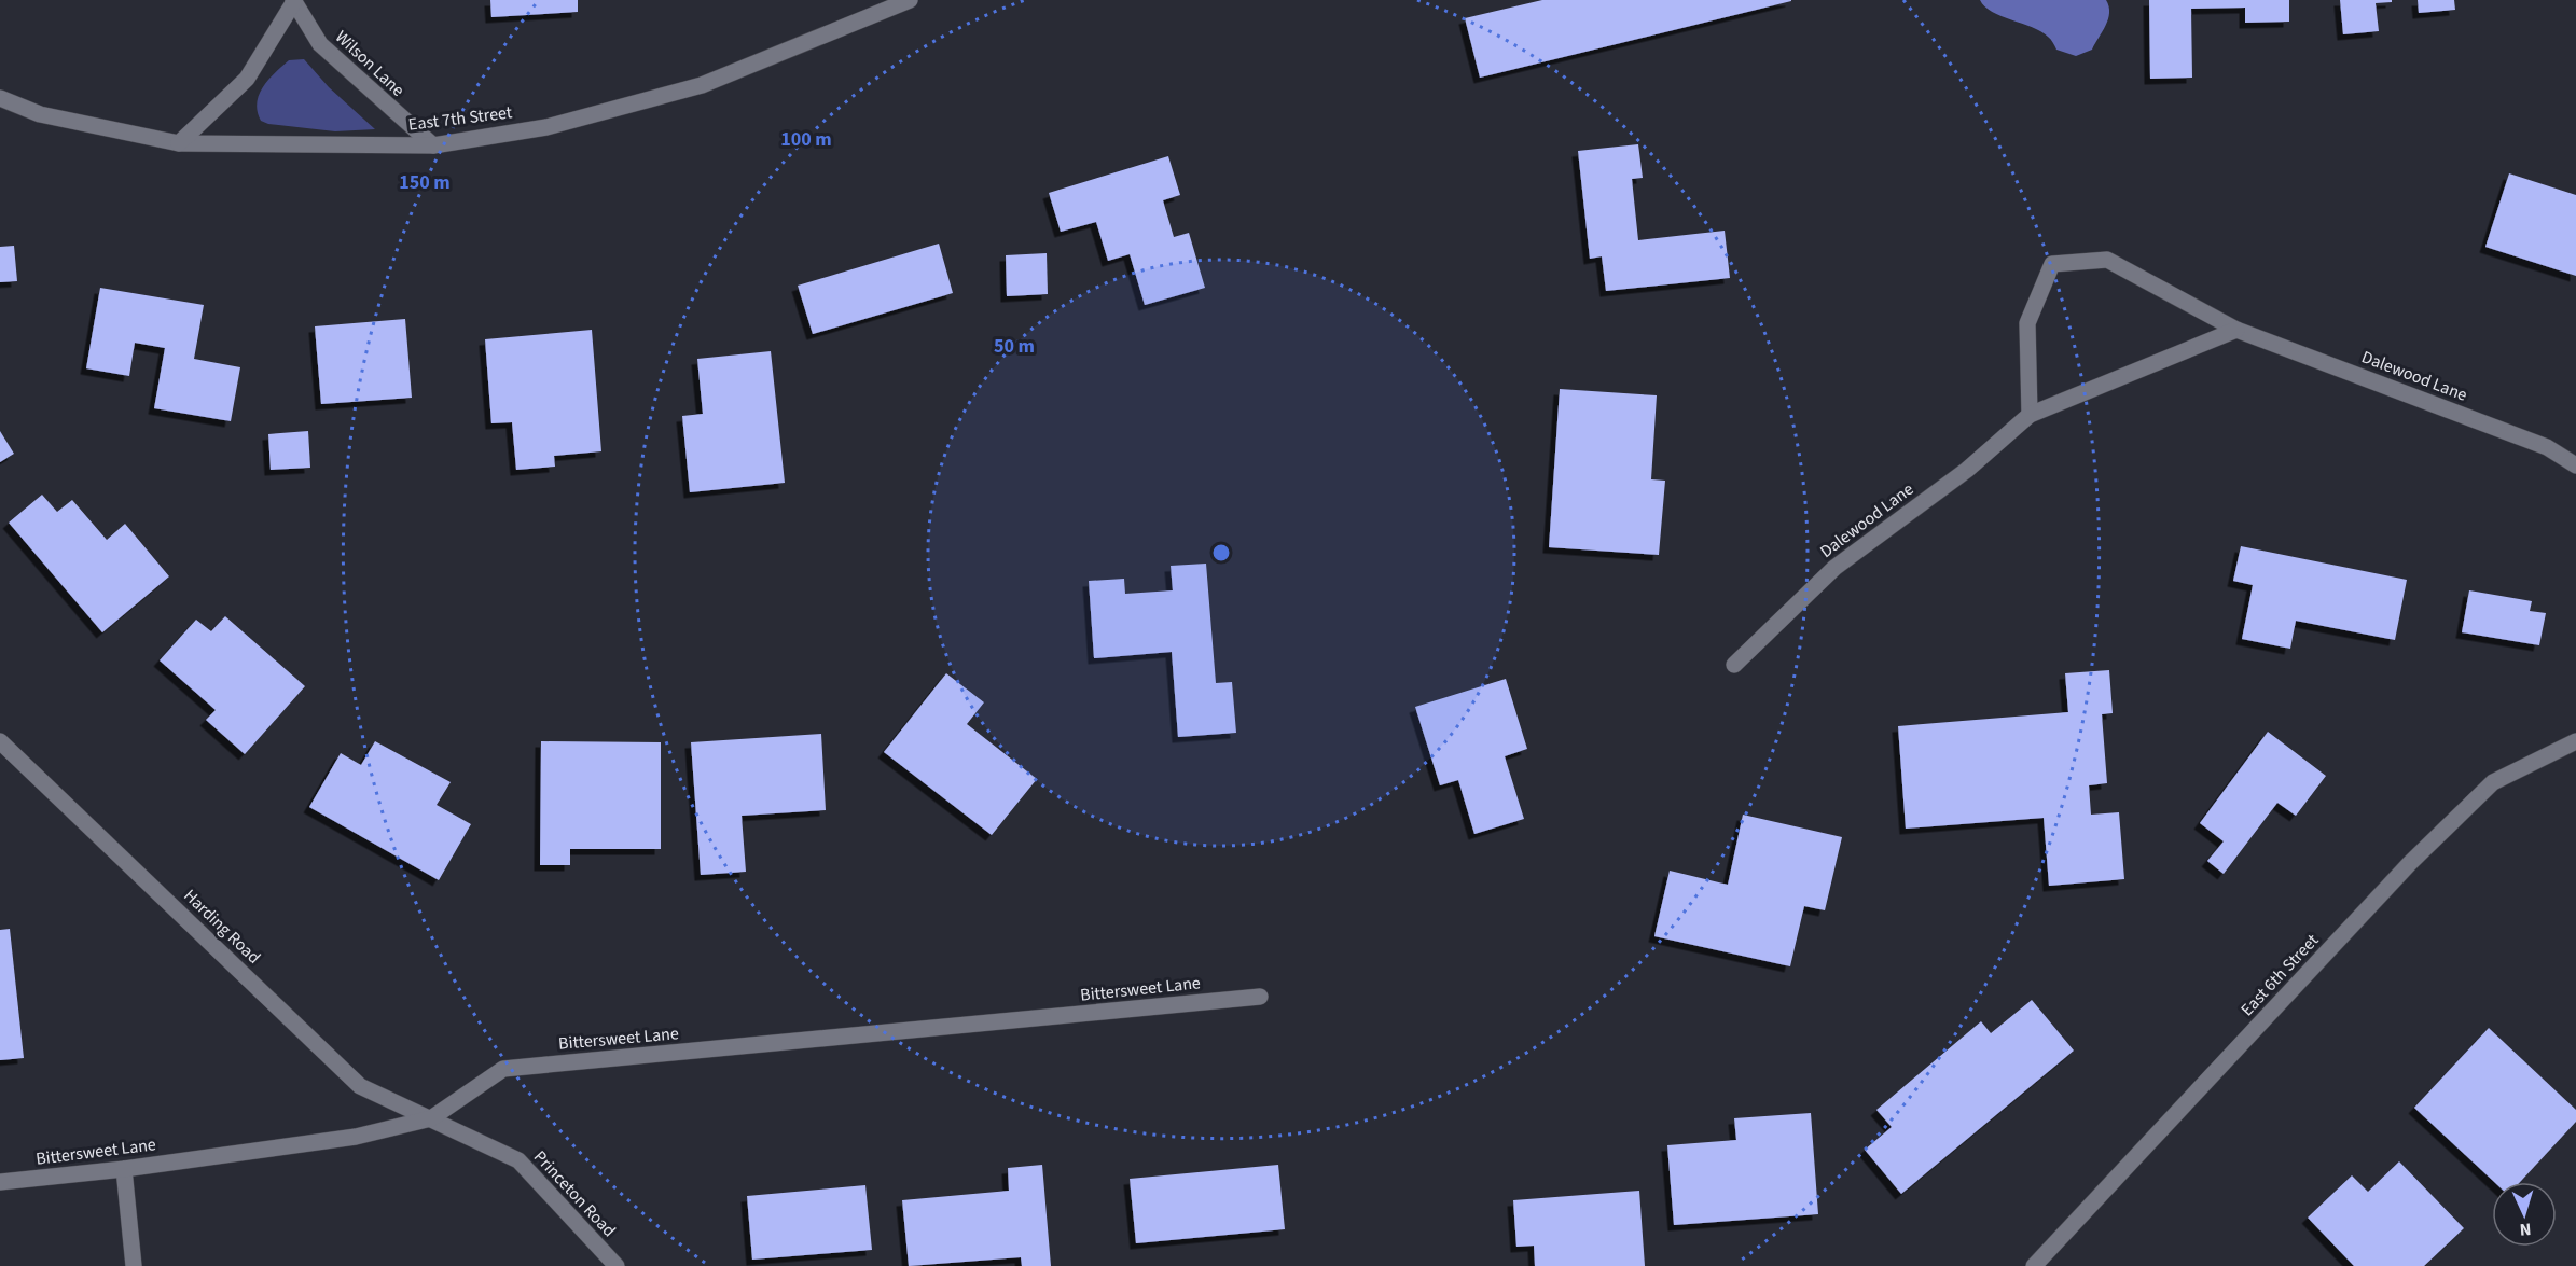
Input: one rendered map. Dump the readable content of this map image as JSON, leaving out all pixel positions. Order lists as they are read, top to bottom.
{
  "streets": {
    "street": [
      "Wilson Lane",
      "East 7th Street",
      "Dalewood Lane",
      "Harding Road",
      "East 6th Street",
      "Bittersweet Lane",
      "Princeton Road"
    ]
  },
  "crossings": [
    ["Wilson Lane", "East 7th Street"],
    ["Harding Road", "Bittersweet Lane"],
    ["Harding Road", "Princeton Road"],
    ["Bittersweet Lane", "Princeton Road"]
  ],
  "north": "bottom",
  "rings": ["100 m", "150 m", "50 m"]
}
